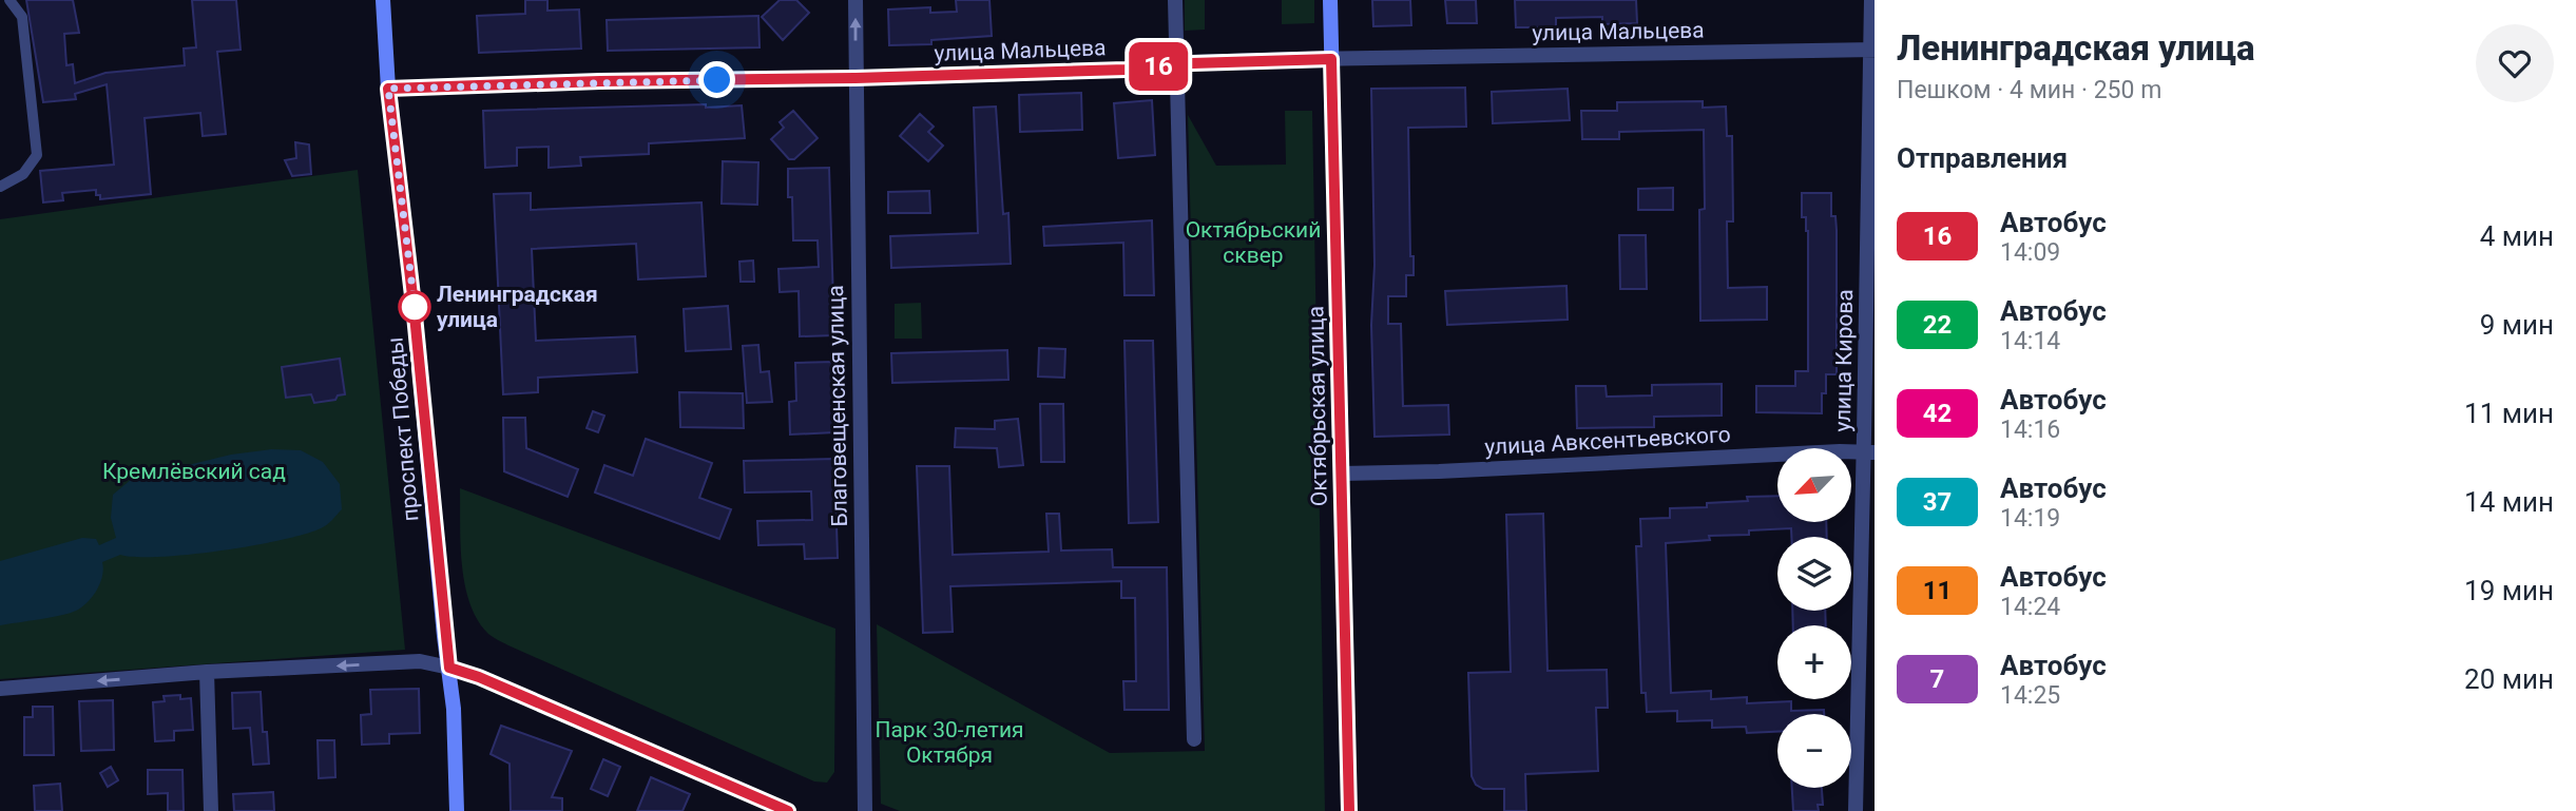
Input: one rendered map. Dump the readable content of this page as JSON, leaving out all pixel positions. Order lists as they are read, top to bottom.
{
  "streets": {
    "main road": ["Октябрьская улица", "проспект Победы"],
    "street": [
      "улица Мальцева",
      "улица Кирова",
      "Благовещенская улица",
      "улица Авксентьевского"
    ]
  },
  "crossings": [
    ["улица Мальцева", "улица Кирова"],
    ["улица Мальцева", "Благовещенская улица"],
    ["улица Мальцева", "Октябрьская улица"],
    ["улица Мальцева", "проспект Победы"],
    ["улица Кирова", "улица Авксентьевского"],
    ["Октябрьская улица", "улица Авксентьевского"]
  ],
  "parks": ["Октябрьский сквер", "Кремлёвский сад", "Парк 30-летия Октября"],
  "places": ["Ленинградская улица"],
  "lines": ["bus line 16"],
  "north": "bottom left",
  "page": {
    "on_map": "16",
    "heading": [
      ["Ленинградская улица", "Пешком · 4 мин · 250 m"],
      "Отправления"
    ],
    "list": [
      {
        "mark": "16",
        "name": "Автобус",
        "note": "14:09",
        "value": "4 мин"
      },
      {
        "mark": "22",
        "name": "Автобус",
        "note": "14:14",
        "value": "9 мин"
      },
      {
        "mark": "42",
        "name": "Автобус",
        "note": "14:16",
        "value": "11 мин"
      },
      {
        "mark": "37",
        "name": "Автобус",
        "note": "14:19",
        "value": "14 мин"
      },
      {
        "mark": "11",
        "name": "Автобус",
        "note": "14:24",
        "value": "19 мин"
      },
      {
        "mark": "7",
        "name": "Автобус",
        "note": "14:25",
        "value": "20 мин"
      }
    ],
    "map_buttons": ["+", "−"]
  }
}
